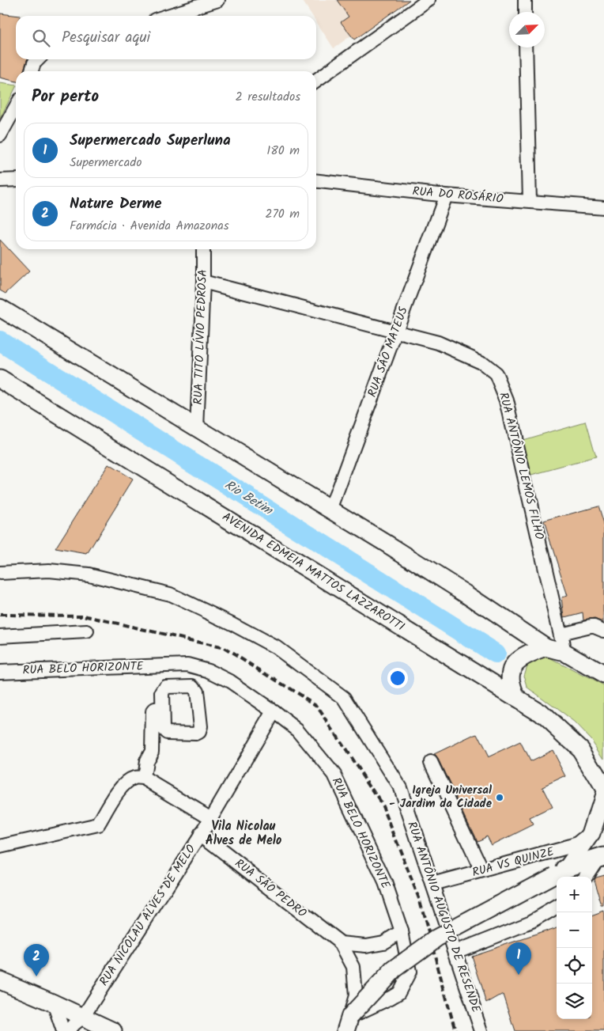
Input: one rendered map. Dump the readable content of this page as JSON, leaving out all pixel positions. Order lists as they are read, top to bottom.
{
  "streets": {
    "main road": ["AVENIDA EDMEIA MATTOS LAZZAROTTI"],
    "street": [
      "RUA DO ROSÁRIO",
      "RUA TITO LÍVIO PEDROSA",
      "RUA SÃO MATEUS",
      "RUA ANTÔNIO LEMOS FILHO",
      "RUA BELO HORIZONTE",
      "RUA VS QUINZE",
      "RUA SÃO PEDRO",
      "RUA NICOLAU ALVES DE MELO",
      "RUA ANTÔNIO AUGUSTO DE RESENDE"
    ]
  },
  "crossings": [
    ["RUA DO ROSÁRIO", "RUA SÃO MATEUS"],
    ["RUA TITO LÍVIO PEDROSA", "RUA ANTÔNIO LEMOS FILHO"],
    ["RUA SÃO MATEUS", "RUA ANTÔNIO LEMOS FILHO"],
    ["RUA BELO HORIZONTE", "RUA SÃO PEDRO"],
    ["RUA BELO HORIZONTE", "RUA NICOLAU ALVES DE MELO"],
    ["RUA VS QUINZE", "RUA ANTÔNIO AUGUSTO DE RESENDE"],
    ["RUA SÃO PEDRO", "RUA NICOLAU ALVES DE MELO"]
  ],
  "districts": ["Vila Nicolau Alves de Melo"],
  "water": ["Rio Betim"],
  "places": ["Igreja Universal - Jardim da Cidade"],
  "north": "top right",
  "page": {
    "search": "Pesquisar aqui",
    "heading": ["Por perto", "2 resultados"],
    "list": [
      {
        "mark": "1",
        "name": "Supermercado Superluna",
        "note": "Supermercado",
        "value": "180 m"
      },
      {
        "mark": "2",
        "name": "Nature Derme",
        "note": "Farmácia · Avenida Amazonas",
        "value": "270 m"
      }
    ],
    "map_buttons": ["+", "−"],
    "pins": ["1", "2"]
  }
}
